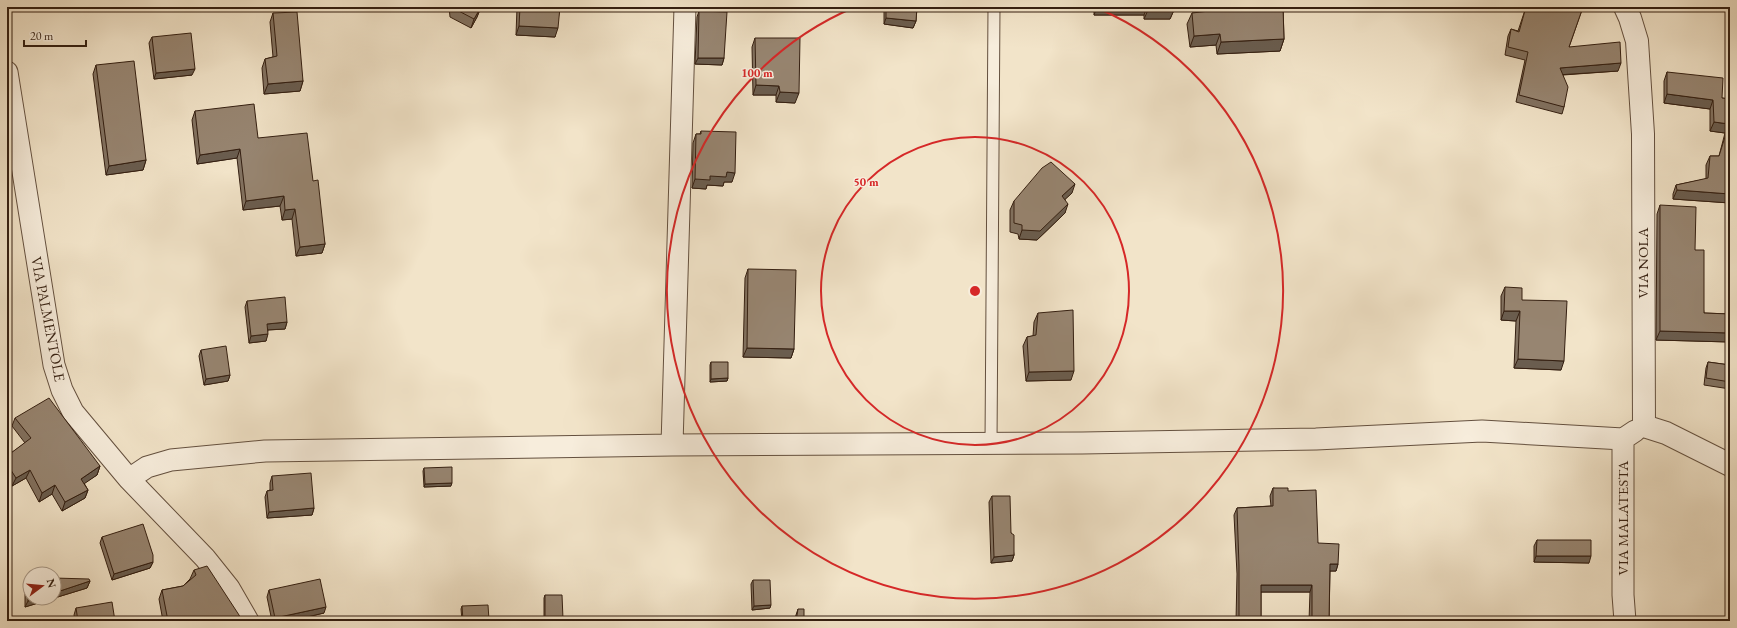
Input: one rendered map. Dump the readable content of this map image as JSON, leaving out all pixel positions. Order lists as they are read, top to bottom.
{
  "streets": {
    "street": ["VIA NOLA", "VIA PALMENTOLE", "VIA MALATESTA"]
  },
  "crossings": [
    ["VIA NOLA", "VIA MALATESTA"]
  ],
  "scale_bar": "20 m",
  "north": "right",
  "rings": ["100 m", "50 m"]
}
